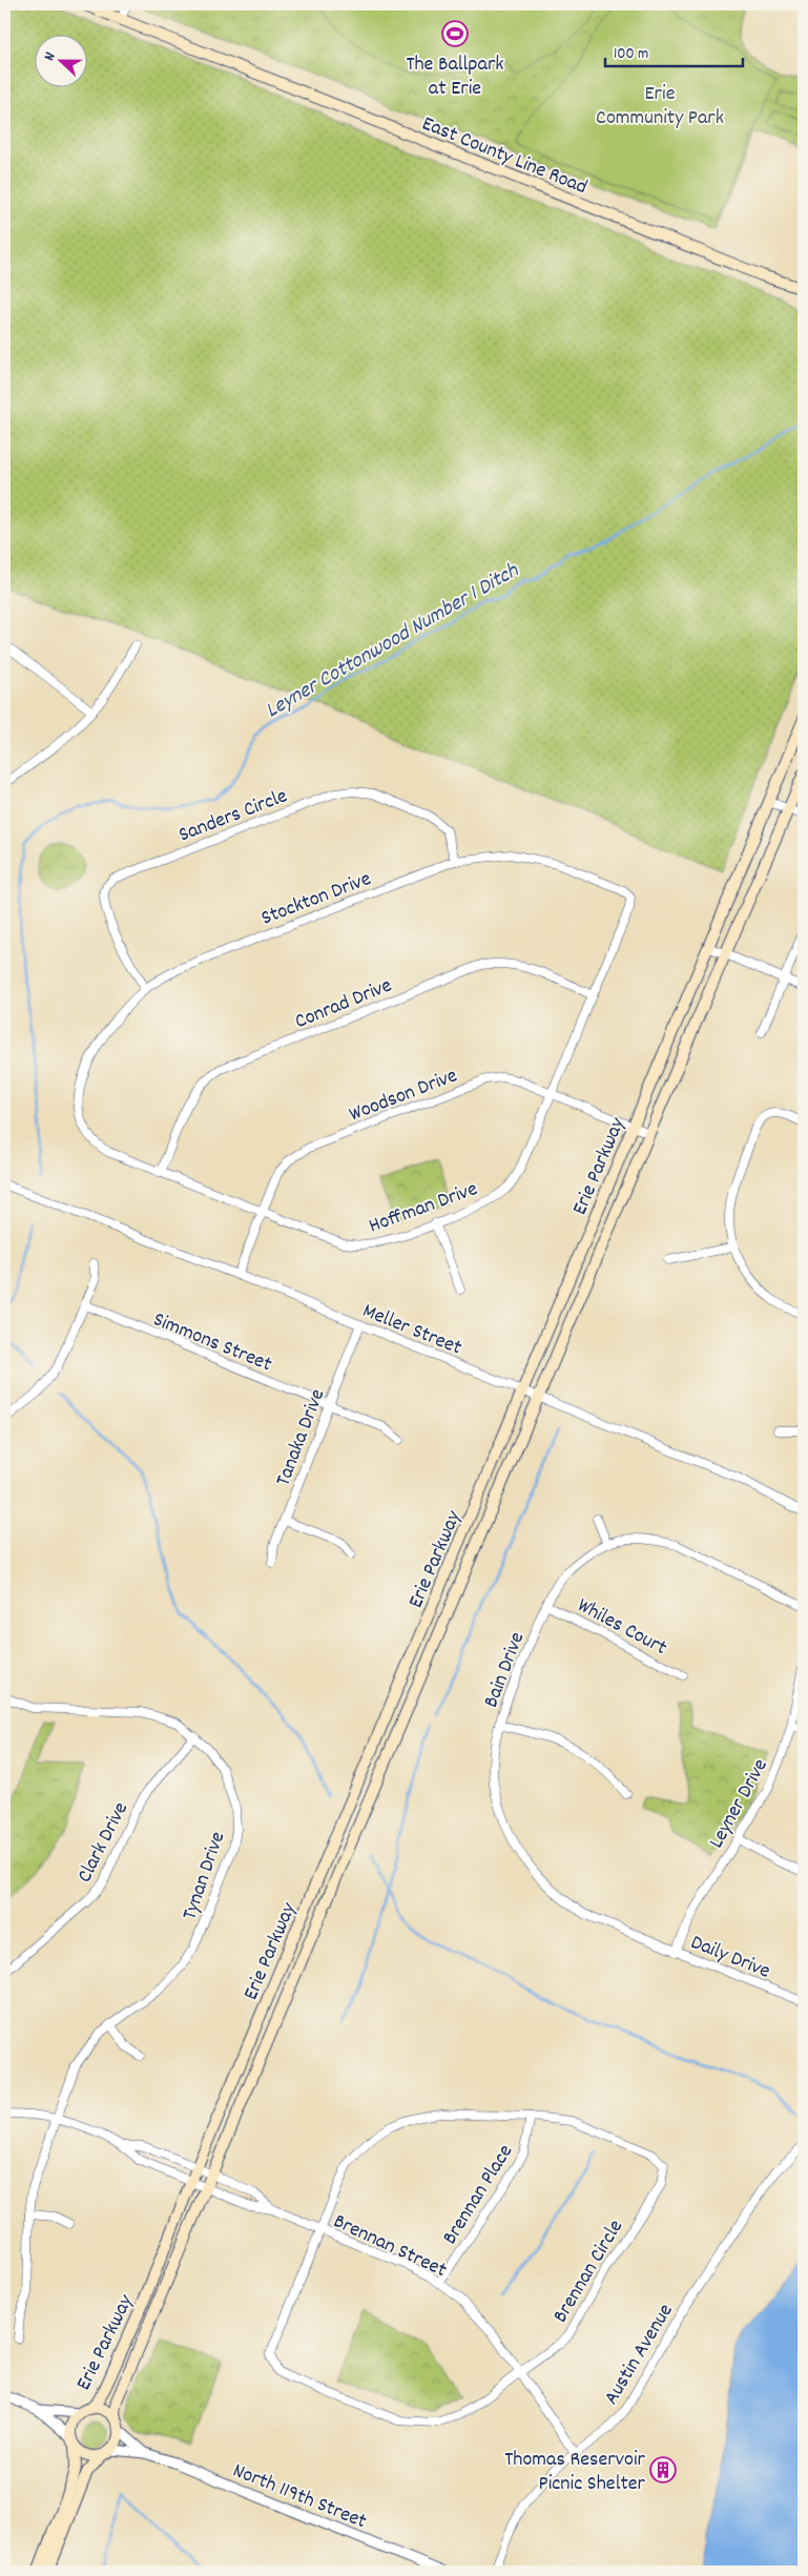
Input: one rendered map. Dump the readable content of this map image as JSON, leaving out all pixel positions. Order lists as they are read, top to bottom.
{
  "streets": {
    "main road": ["East County Line Road", "Erie Parkway"],
    "street": [
      "Sanders Circle",
      "Stockton Drive",
      "Conrad Drive",
      "Woodson Drive",
      "Hoffman Drive",
      "Meller Street",
      "Simmons Street",
      "Tanaka Drive",
      "Whiles Court",
      "Bain Drive",
      "Leyner Drive",
      "Clark Drive",
      "Tynan Drive",
      "Daily Drive",
      "Brennan Place",
      "Brennan Street",
      "Brennan Circle",
      "Austin Avenue",
      "North 119th Street"
    ]
  },
  "crossings": [
    ["Sanders Circle", "Stockton Drive"],
    ["Stockton Drive", "Hoffman Drive"],
    ["Conrad Drive", "Hoffman Drive"],
    ["Woodson Drive", "Erie Parkway"],
    ["Woodson Drive", "Hoffman Drive"],
    ["Woodson Drive", "Meller Street"],
    ["Erie Parkway", "Meller Street"],
    ["Erie Parkway", "Brennan Street"],
    ["Erie Parkway", "North 119th Street"],
    ["Meller Street", "Tanaka Drive"],
    ["Simmons Street", "Tanaka Drive"],
    ["Whiles Court", "Bain Drive"],
    ["Bain Drive", "Leyner Drive"],
    ["Bain Drive", "Daily Drive"],
    ["Leyner Drive", "Daily Drive"],
    ["Clark Drive", "Tynan Drive"],
    ["Tynan Drive", "Brennan Street"],
    ["Brennan Place", "Brennan Street"],
    ["Brennan Place", "Brennan Circle"],
    ["Brennan Street", "Brennan Circle"],
    ["Brennan Street", "Austin Avenue"]
  ],
  "water": ["Leyner Cottonwood Number 1 Ditch"],
  "parks": ["Erie Community Park"],
  "places": {
    "sports": ["The Ballpark at Erie"],
    "building": ["Thomas Reservoir Picnic Shelter"]
  },
  "scale_bar": "100 m",
  "north": "left"
}
